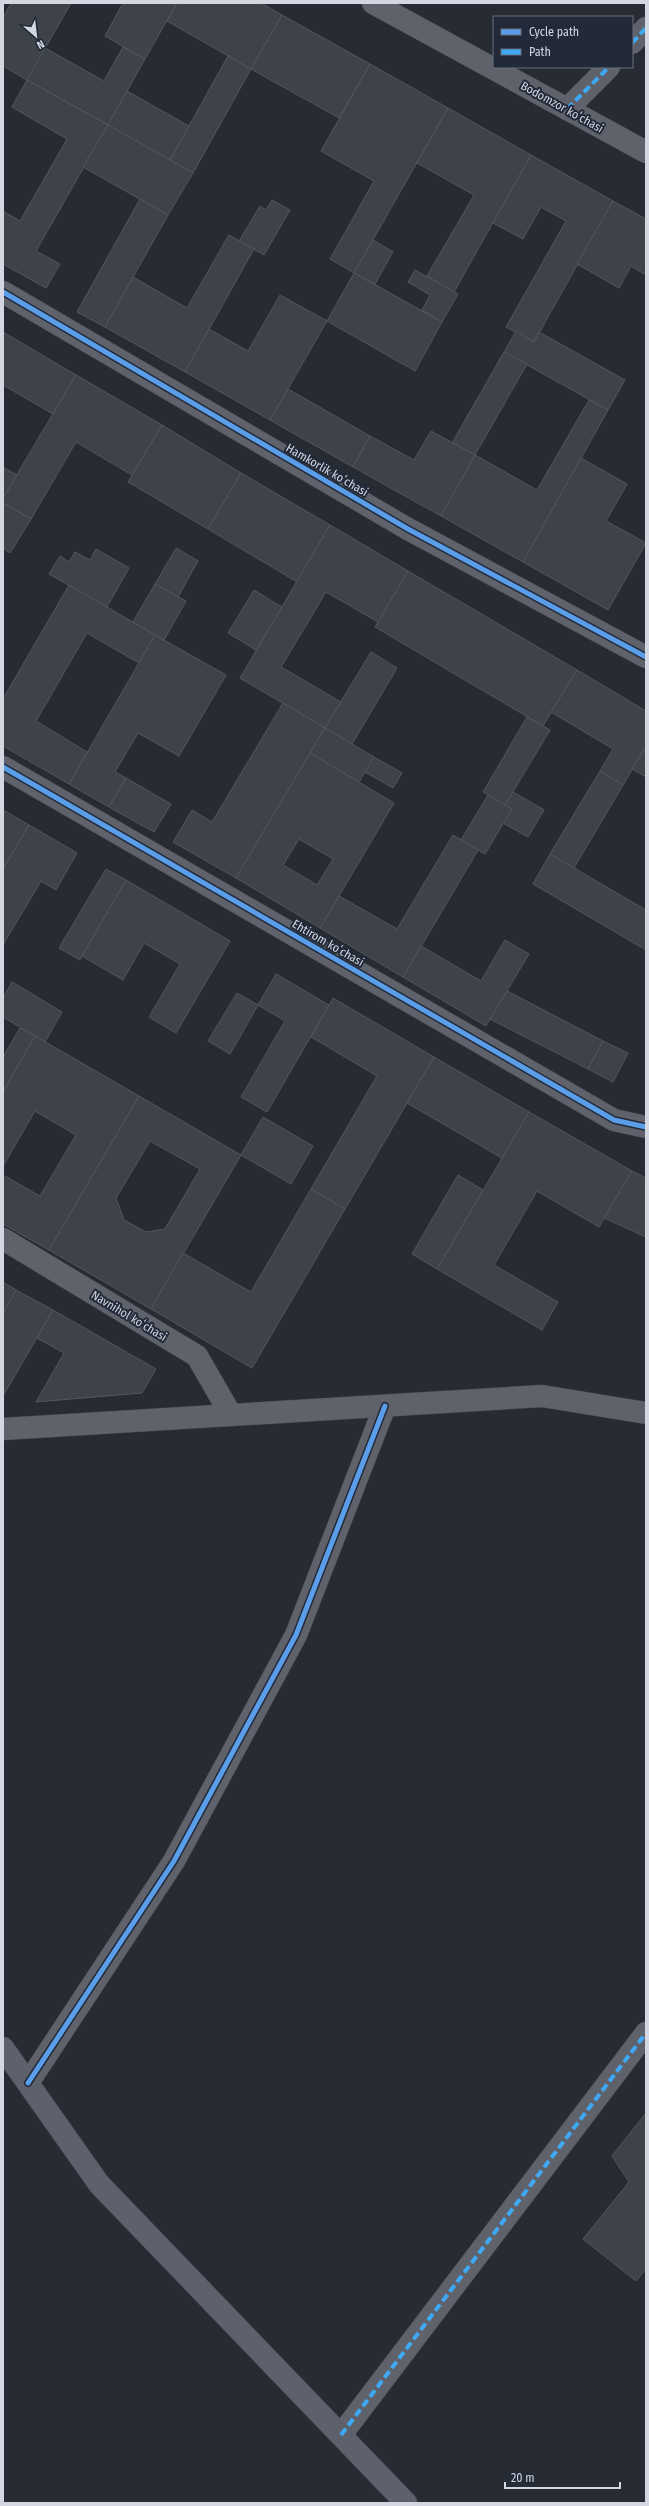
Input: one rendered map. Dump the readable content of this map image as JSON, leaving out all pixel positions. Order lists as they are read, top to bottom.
{
  "streets": {
    "street": [
      "Bodomzor koʻchasi",
      "Hamkorlik koʻchasi",
      "Ehtirom koʻchasi",
      "Navnihol koʻchasi"
    ]
  },
  "legend": ["Cycle path", "Path"],
  "scale_bar": "20 m",
  "north": "bottom right"
}
